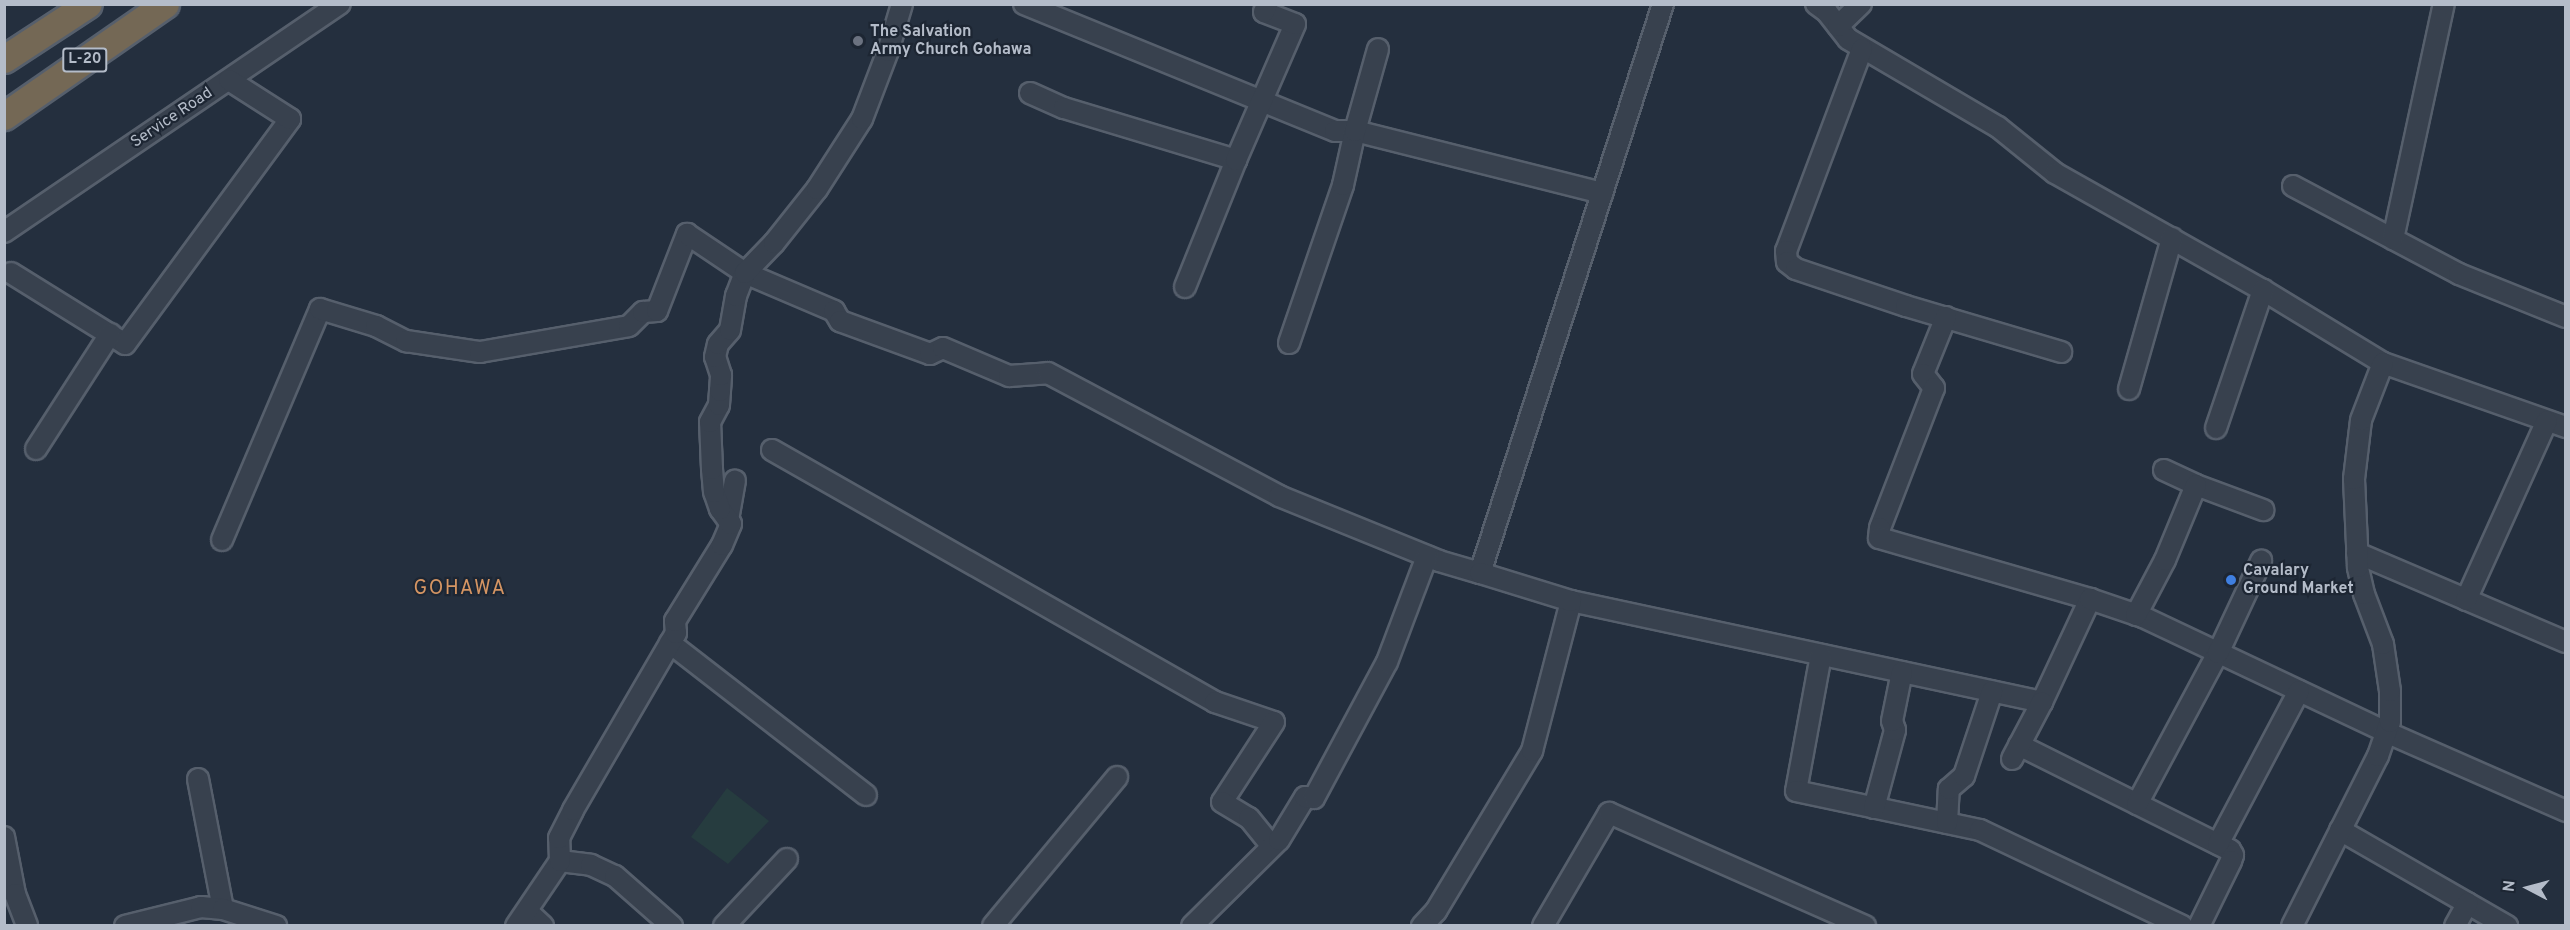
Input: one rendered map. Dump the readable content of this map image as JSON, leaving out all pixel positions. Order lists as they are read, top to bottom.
{
  "streets": {
    "highway": ["L-20"],
    "street": ["Service Road"]
  },
  "districts": ["GOHAWA"],
  "places": ["The Salvation Army Church Gohawa", "Cavalary Ground Market"],
  "north": "left"
}
